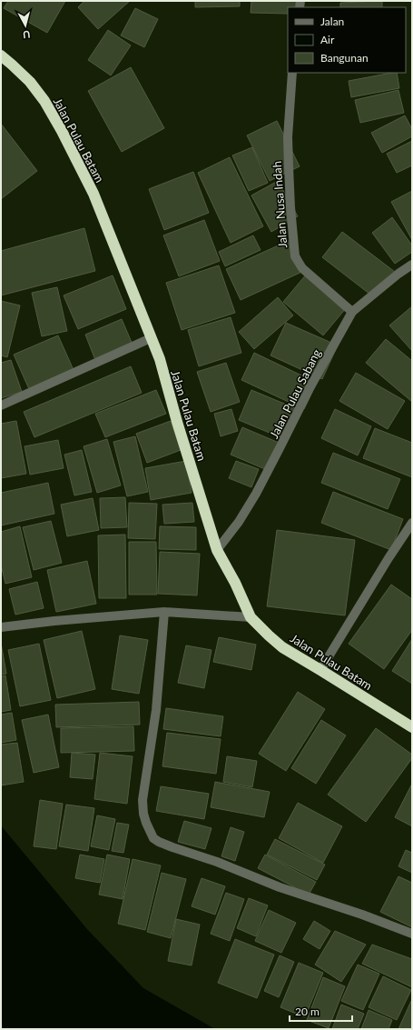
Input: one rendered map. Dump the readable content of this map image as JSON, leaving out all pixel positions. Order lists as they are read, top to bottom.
{
  "streets": {
    "highway": ["Jalan Pulau Batam"],
    "street": ["Jalan Nusa Indah", "Jalan Pulau Sabang"]
  },
  "crossings": [
    ["Jalan Pulau Batam", "Jalan Pulau Sabang"],
    ["Jalan Nusa Indah", "Jalan Pulau Sabang"]
  ],
  "legend": ["Jalan", "Air", "Bangunan"],
  "scale_bar": "20 m",
  "north": "bottom"
}
